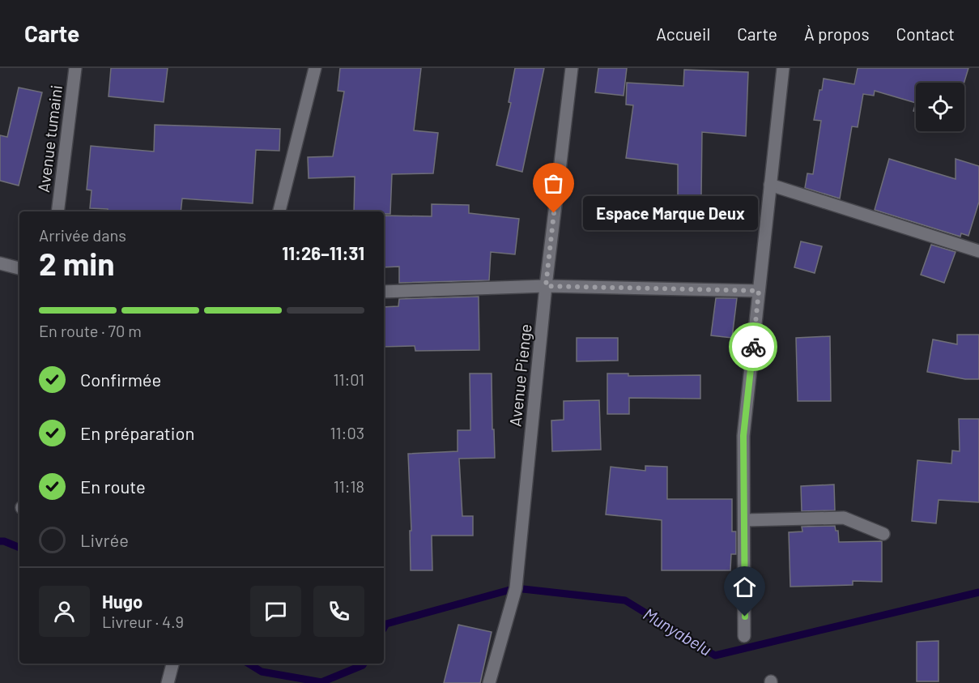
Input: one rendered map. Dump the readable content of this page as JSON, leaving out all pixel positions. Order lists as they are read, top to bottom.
{
  "streets": {
    "street": ["Avenue tumaini", "Avenue Pienge"]
  },
  "water": ["Munyabelu"],
  "places": ["Espace Marque Deux"],
  "page": {
    "header": "Carte",
    "nav": [
      "Accueil",
      "Carte",
      "À propos",
      "Contact"
    ],
    "bubble": "Espace Marque Deux",
    "heading": ["2 min", "Arrivée dans", "11:26–11:31"],
    "panel": ["Hugo", "Livreur · 4.9"],
    "bar": "En route · 70 m",
    "list": [
      ["Confirmée", "11:01"],
      ["En préparation", "11:03"],
      ["En route", "11:18"],
      "Livrée"
    ]
  }
}
